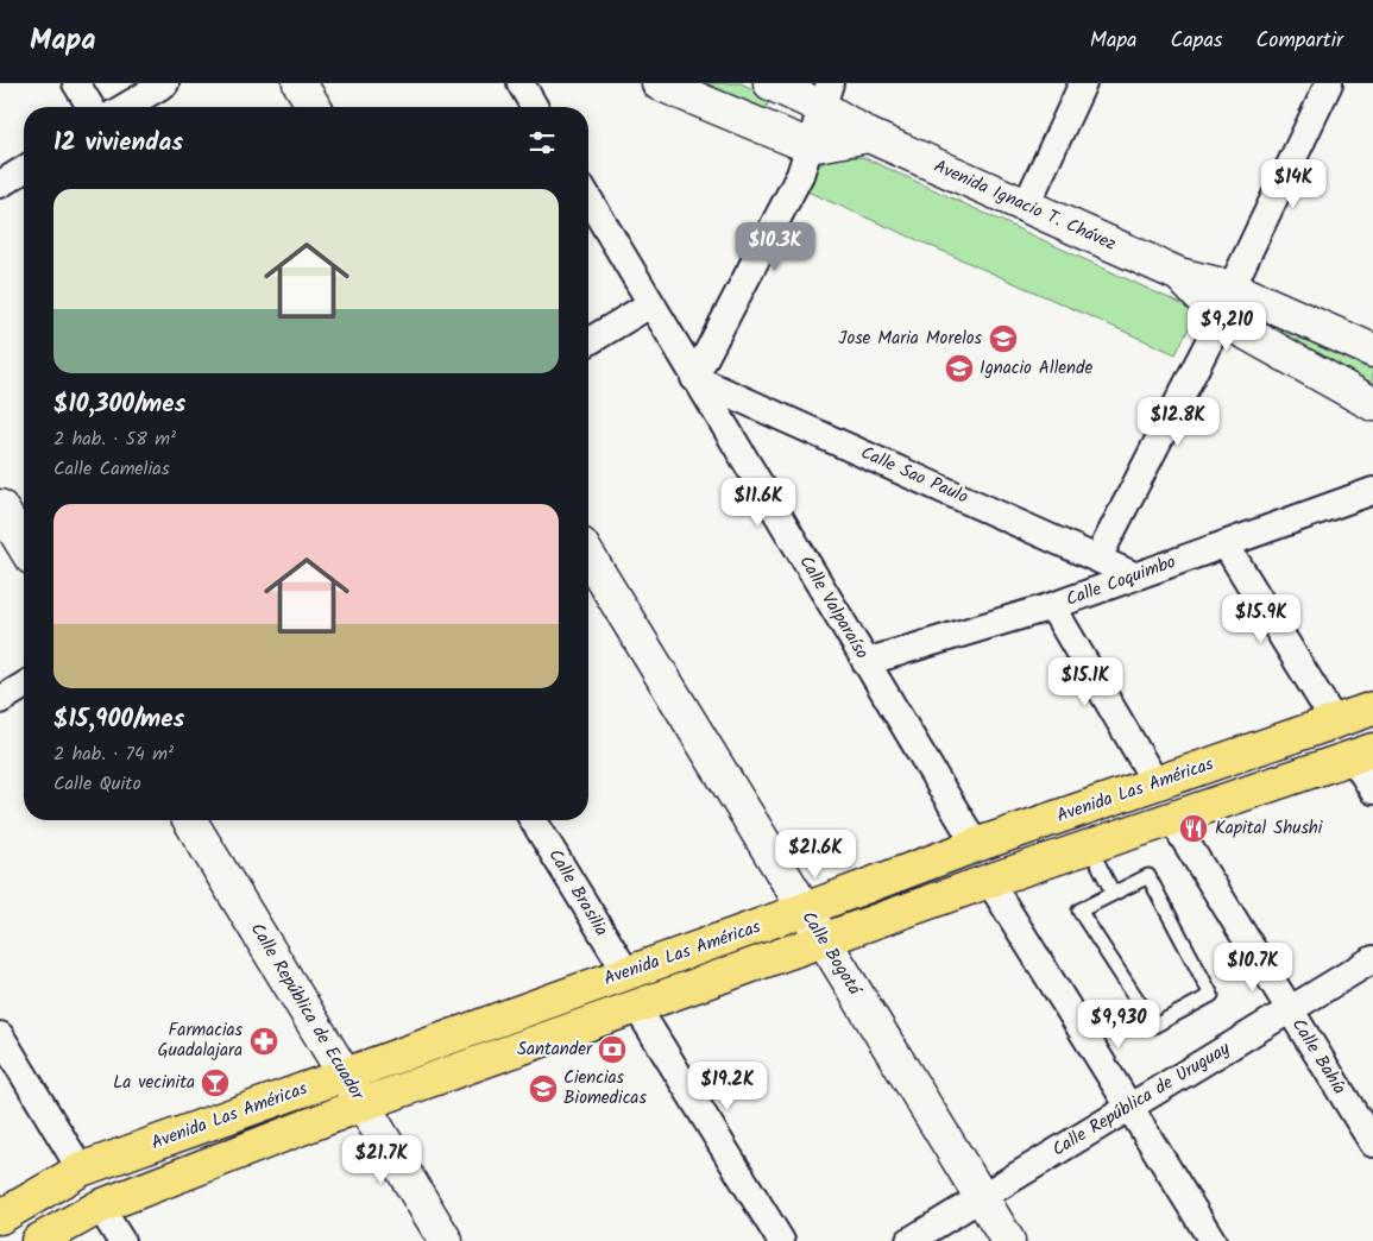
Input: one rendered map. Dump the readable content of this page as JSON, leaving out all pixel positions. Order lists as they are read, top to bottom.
{
  "streets": {
    "main road": ["Avenida Las Américas"],
    "street": [
      "Avenida Ignacio T. Chávez",
      "Calle Sao Paulo",
      "Calle Coquimbo",
      "Calle Valparaíso",
      "Calle Brasilia",
      "Calle Bogotá",
      "Calle República de Ecuador",
      "Calle Bahía",
      "Calle República de Uruguay"
    ]
  },
  "crossings": [
    ["Calle Sao Paulo", "Calle Coquimbo"],
    ["Calle Sao Paulo", "Calle Valparaíso"],
    ["Calle Coquimbo", "Calle Valparaíso"],
    ["Calle Valparaíso", "Avenida Las Américas"],
    ["Avenida Las Américas", "Calle Brasilia"],
    ["Avenida Las Américas", "Calle Bogotá"],
    ["Avenida Las Américas", "Calle República de Ecuador"],
    ["Avenida Las Américas", "Calle Bahía"],
    ["Calle Bogotá", "Calle República de Uruguay"],
    ["Calle Bahía", "Calle República de Uruguay"]
  ],
  "places": {
    "school or university": ["Jose Maria Morelos", "Ignacio Allende", "Ciencias Biomedicas"],
    "restaurant": ["Kapital Shushi"],
    "pharmacy": ["Farmacias Guadalajara"],
    "bank": ["Santander"],
    "bar": ["La vecinita"]
  },
  "page": {
    "header": "Mapa",
    "nav": ["Mapa", "Capas", "Compartir"],
    "heading": "12 viviendas",
    "price": [
      "$14K",
      "$10.3K",
      "$9,210",
      "$12.8K",
      "$11.6K",
      "$15.9K",
      "$15.1K",
      "$21.6K",
      "$10.7K",
      "$9,930",
      "$19.2K",
      "$21.7K"
    ],
    "list": [
      {
        "name": "$10,300/mes",
        "note": "2 hab. · 58 m² · Calle Camelias"
      },
      {
        "name": "$15,900/mes",
        "note": "2 hab. · 74 m² · Calle Quito"
      }
    ]
  }
}
